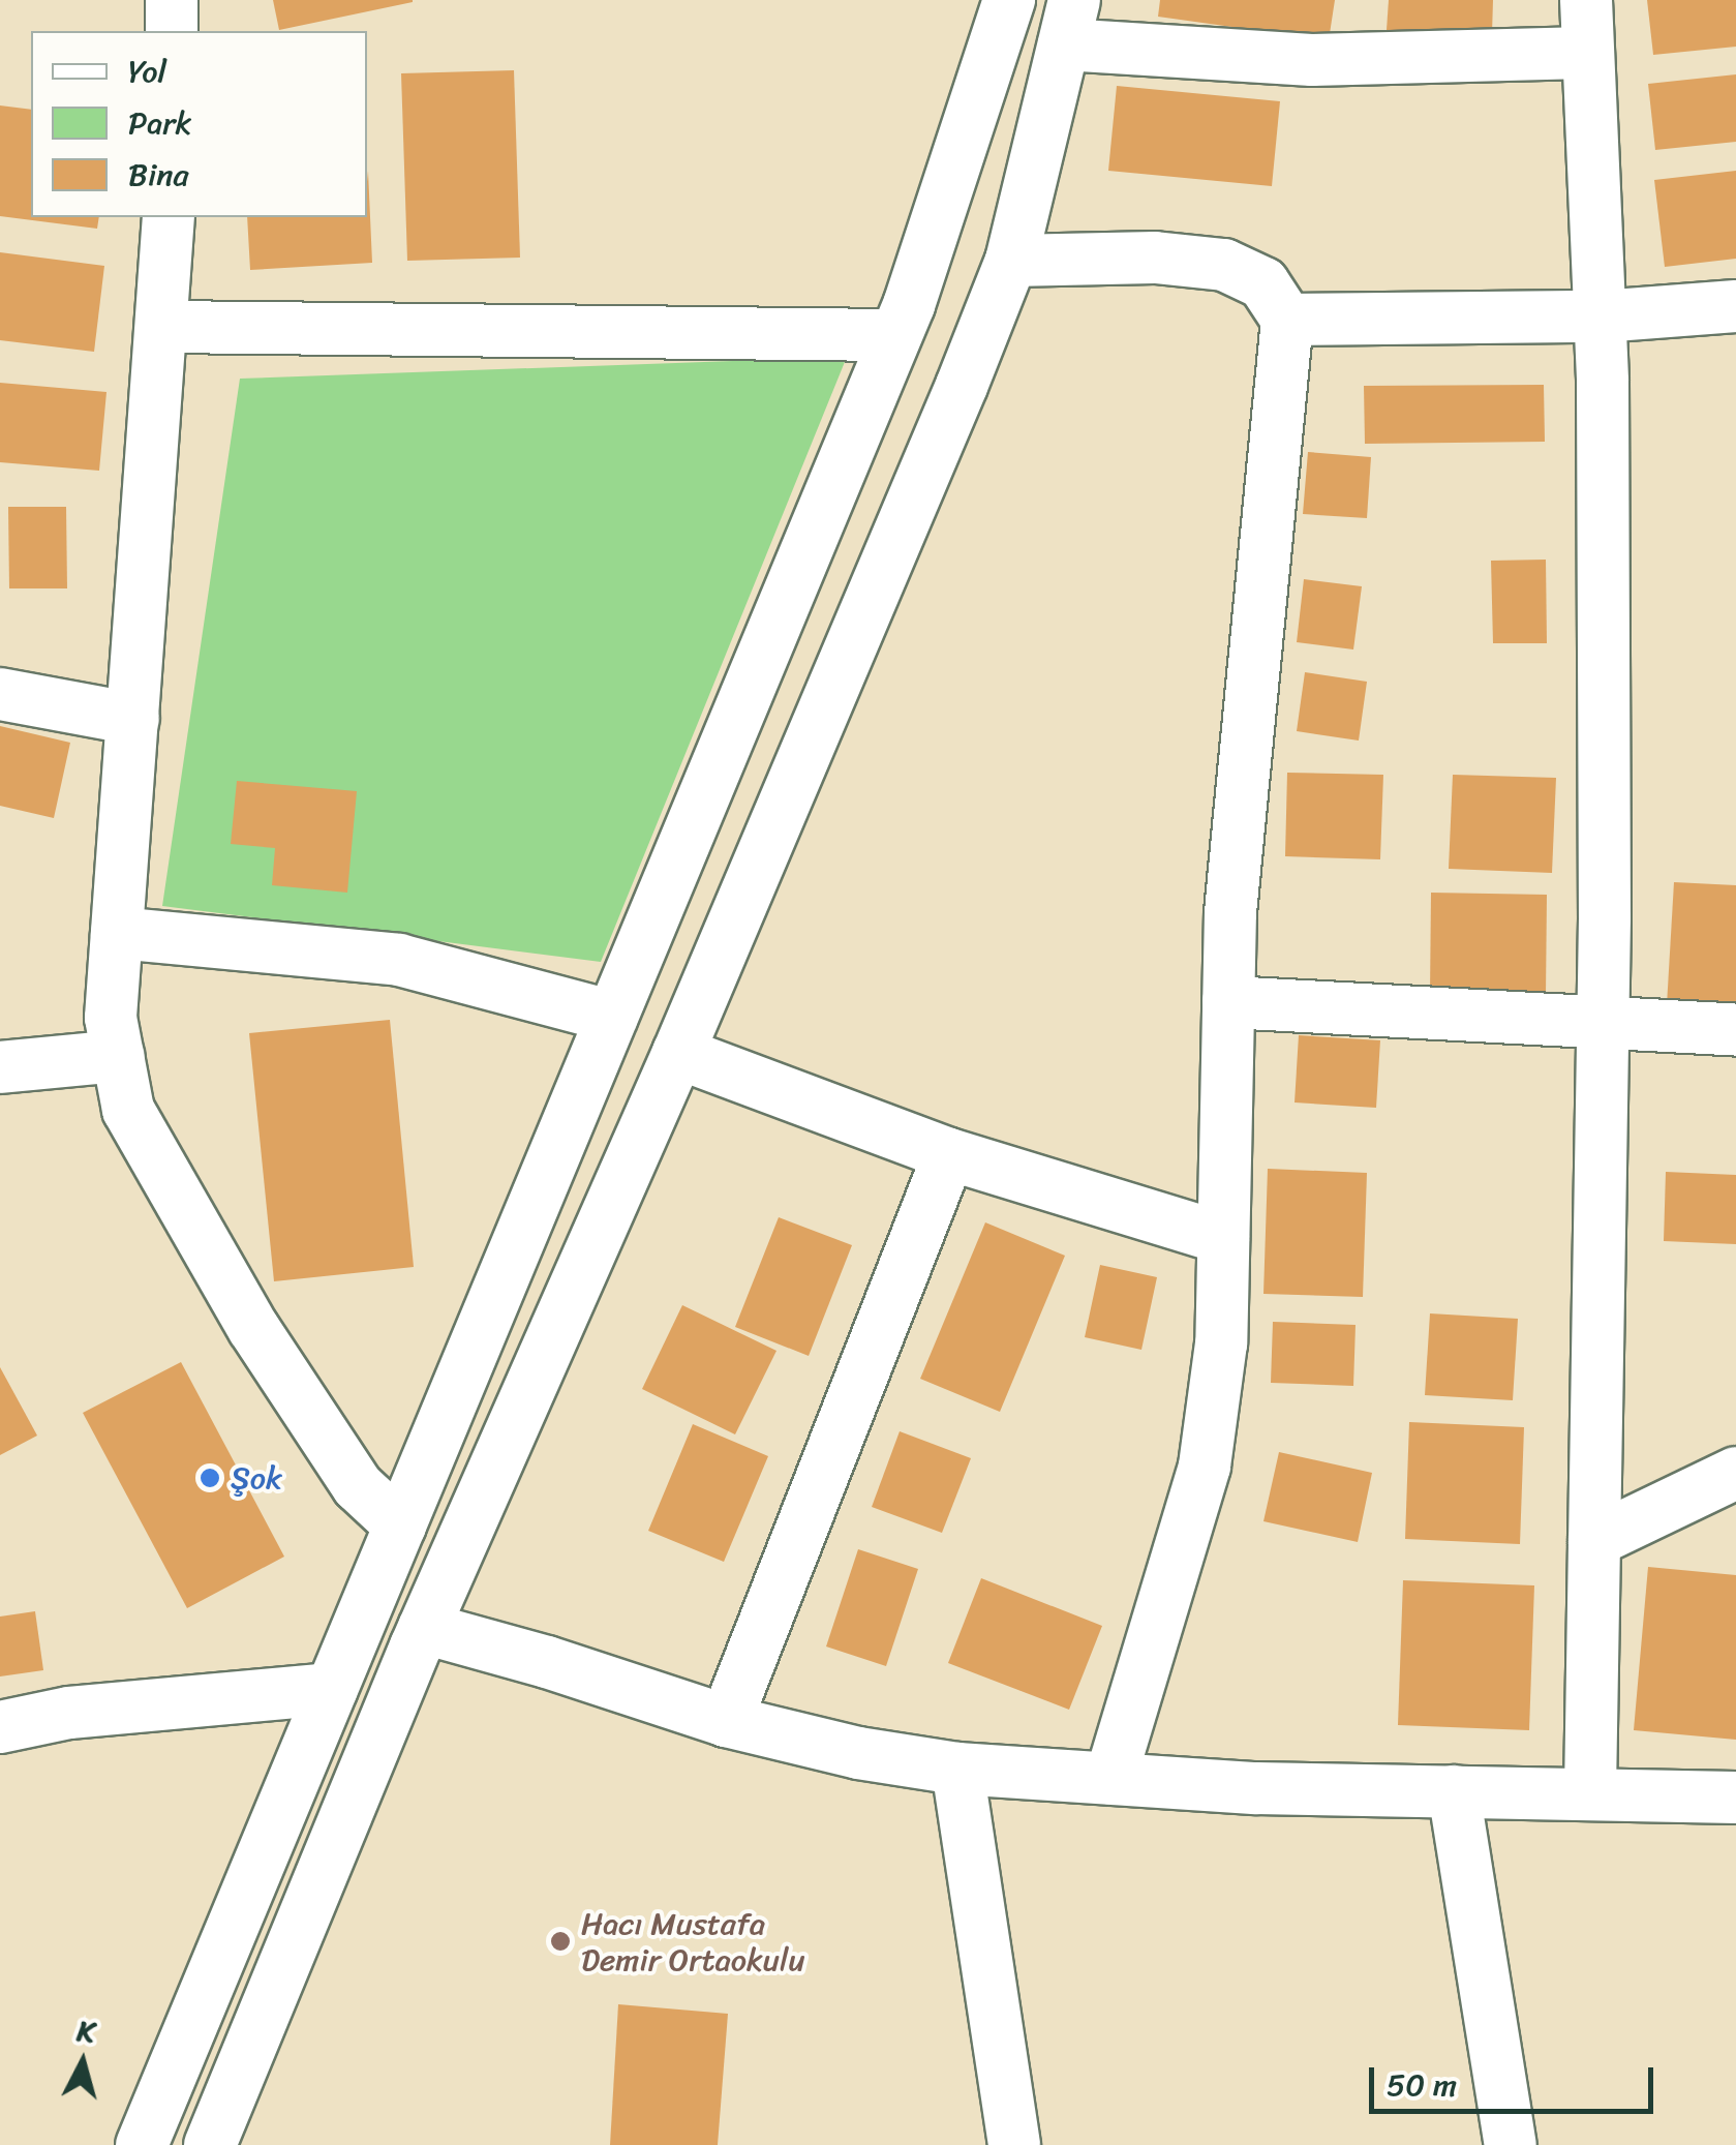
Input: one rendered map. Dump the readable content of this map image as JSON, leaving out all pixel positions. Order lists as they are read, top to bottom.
{
  "places": ["Şok", "Hacı Mustafa Demir Ortaokulu"],
  "legend": ["Yol", "Park", "Bina"],
  "scale_bar": "50 m",
  "north": "top"
}
